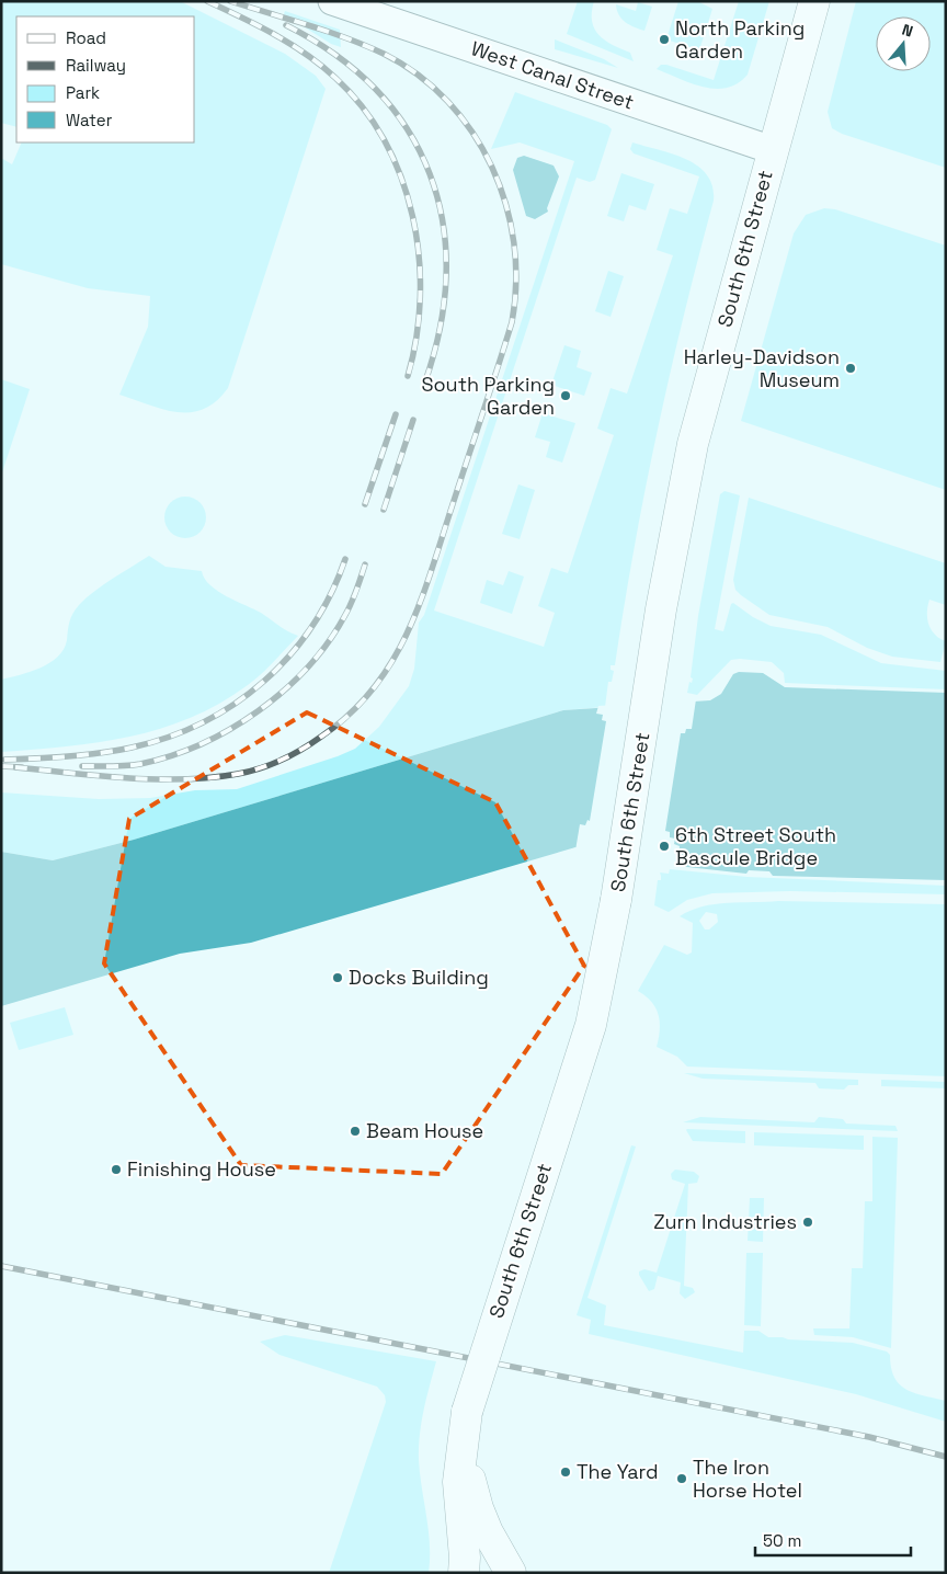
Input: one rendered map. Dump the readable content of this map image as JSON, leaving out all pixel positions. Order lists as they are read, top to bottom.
{
  "streets": {
    "main road": ["South 6th Street"],
    "street": ["West Canal Street"]
  },
  "crossings": [
    ["West Canal Street", "South 6th Street"]
  ],
  "places": [
    "North Parking Garden",
    "Harley-Davidson Museum",
    "South Parking Garden",
    "6th Street South Bascule Bridge",
    "Docks Building",
    "Beam House",
    "Finishing House",
    "Zurn Industries",
    "The Yard",
    "The Iron Horse Hotel"
  ],
  "legend": [
    "Road",
    "Railway",
    "Park",
    "Water"
  ],
  "scale_bar": "50 m",
  "north": "top"
}
